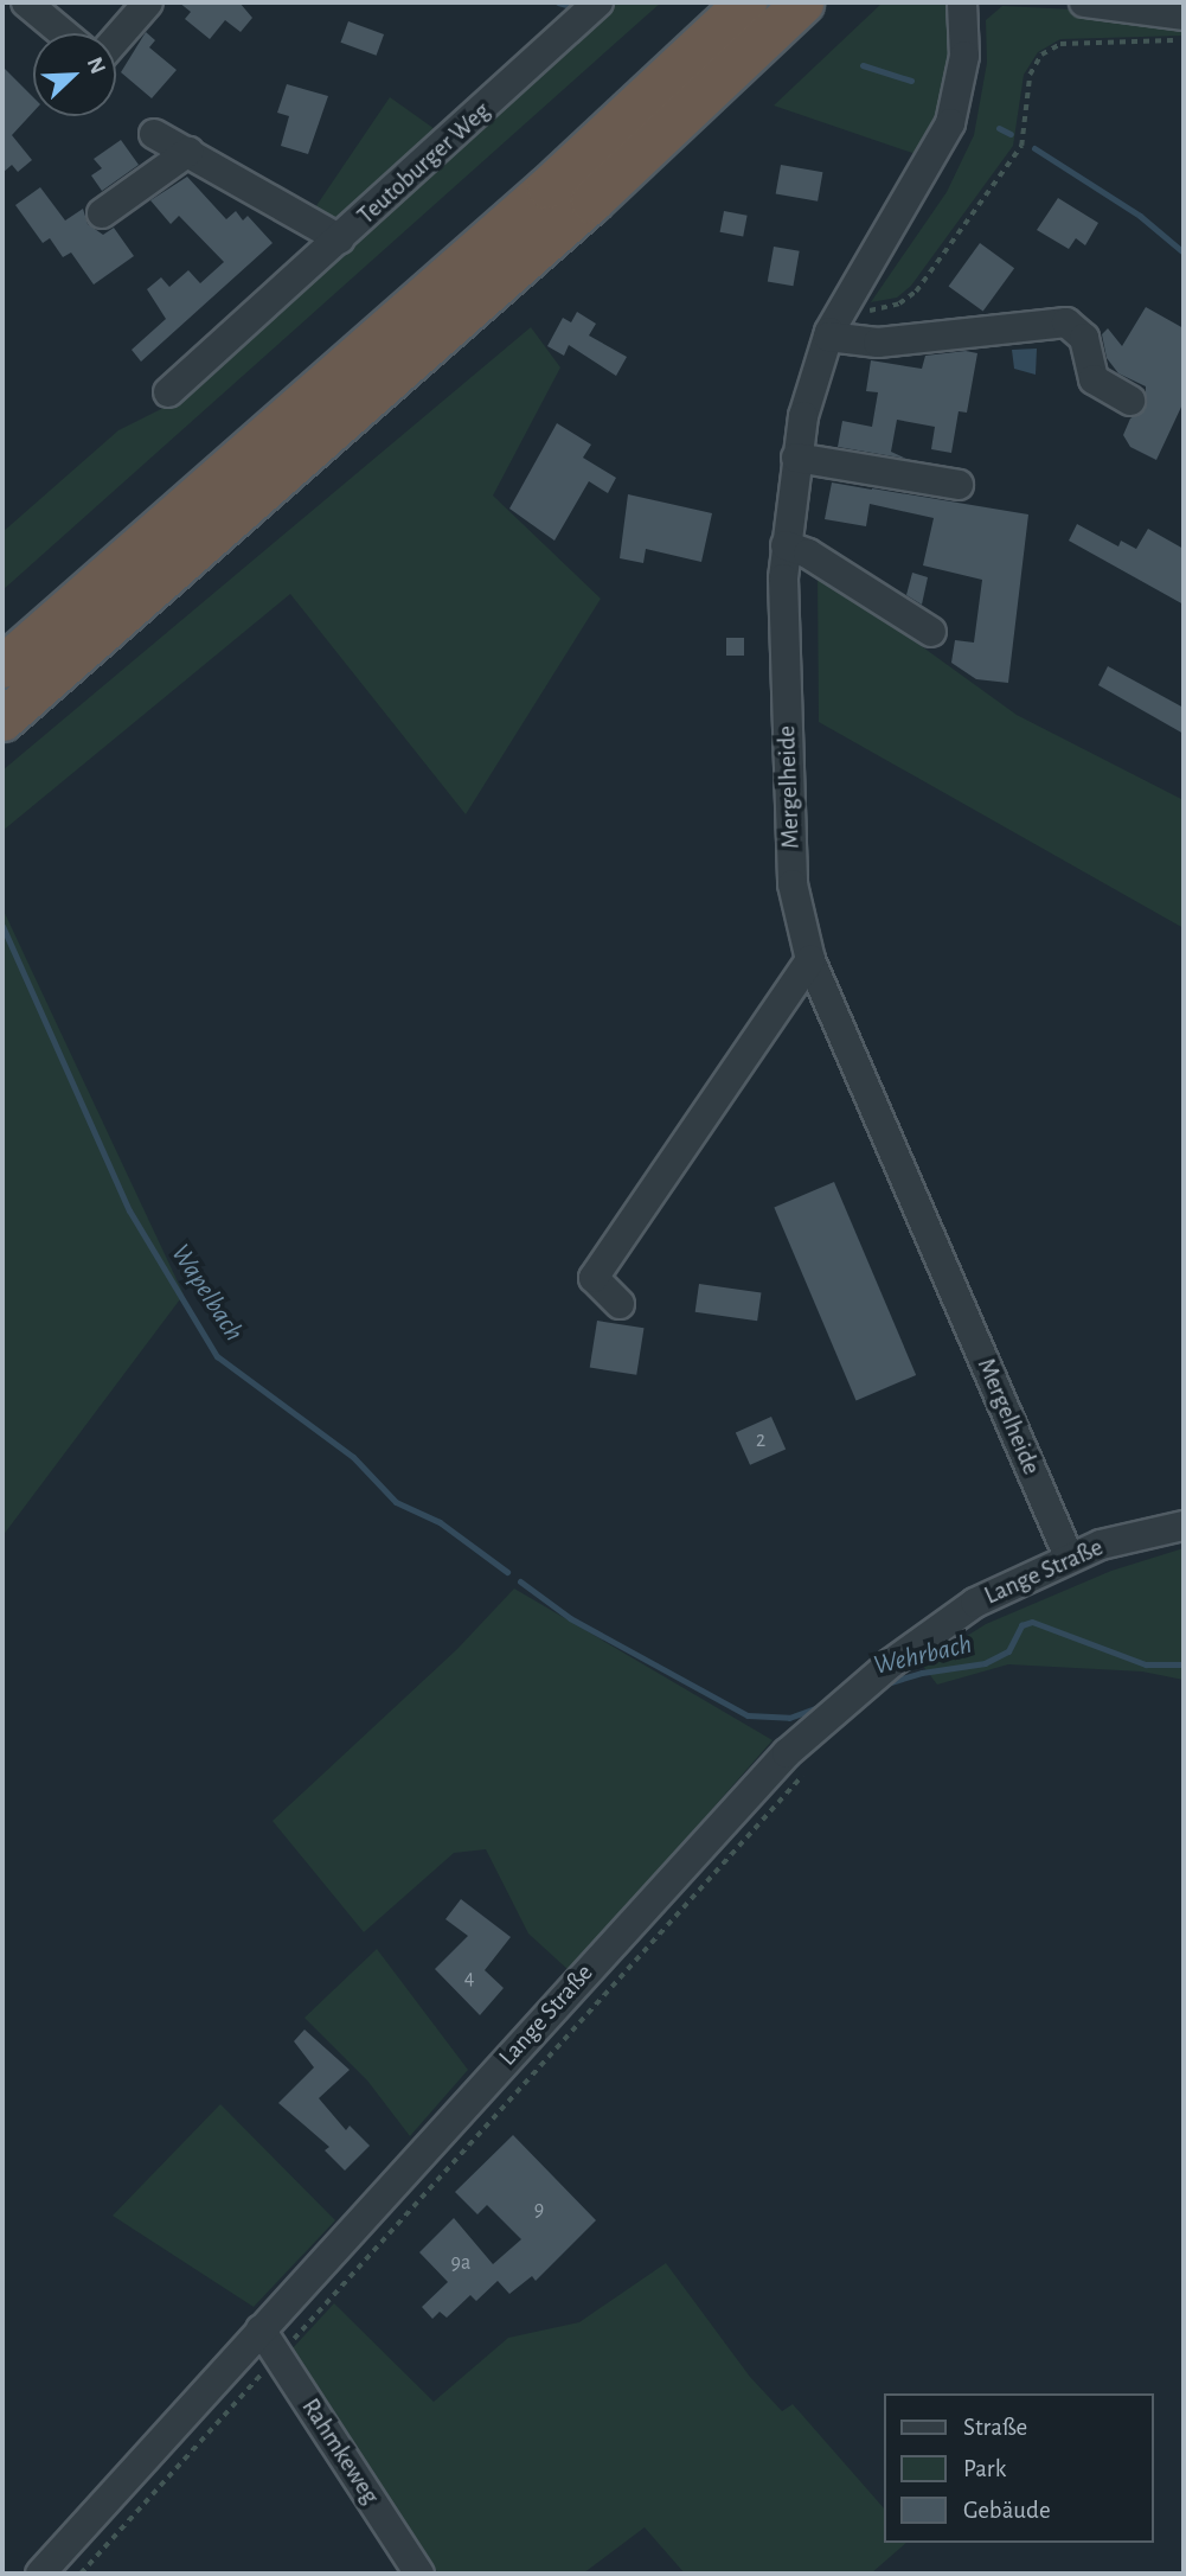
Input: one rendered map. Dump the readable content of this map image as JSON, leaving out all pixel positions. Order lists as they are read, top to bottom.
{
  "streets": {
    "street": [
      "Teutoburger Weg",
      "Mergelheide",
      "Lange Straße",
      "Rahmkeweg"
    ]
  },
  "crossings": [
    ["Mergelheide", "Lange Straße"],
    ["Lange Straße", "Rahmkeweg"]
  ],
  "water": ["Wapelbach", "Wehrbach"],
  "house_numbers": [
    "2",
    "4",
    "9",
    "9a"
  ],
  "legend": ["Straße", "Park", "Gebäude"],
  "north": "top right"
}
